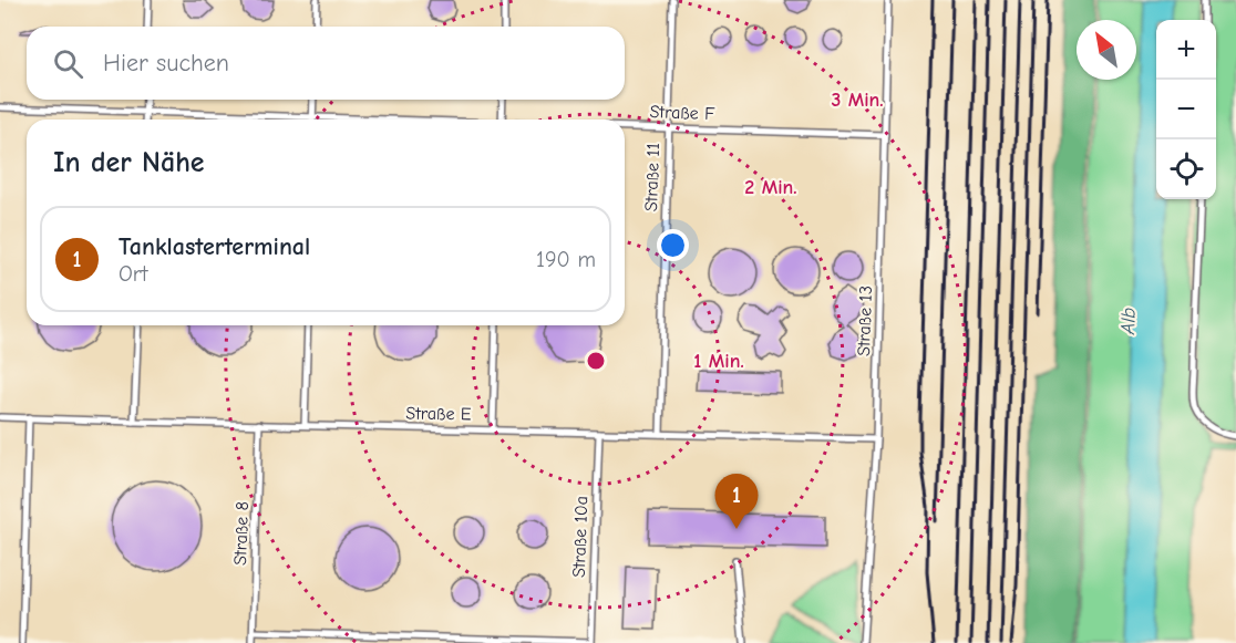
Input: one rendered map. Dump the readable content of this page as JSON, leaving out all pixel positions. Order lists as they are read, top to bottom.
{
  "streets": {
    "lane": [
      "Straße F",
      "Straße 11",
      "Straße 13",
      "Straße E",
      "Straße 8",
      "Straße 10a"
    ]
  },
  "crossings": [
    ["Straße F", "Straße 11"],
    ["Straße F", "Straße 13"],
    ["Straße 11", "Straße E"],
    ["Straße 13", "Straße E"],
    ["Straße E", "Straße 8"],
    ["Straße E", "Straße 10a"]
  ],
  "water": ["Alb"],
  "north": "top left",
  "page": {
    "map_buttons": ["+", "−"],
    "search": "Hier suchen",
    "heading": "In der Nähe",
    "list": [
      {
        "mark": "1",
        "name": "Tanklasterterminal",
        "note": "Ort",
        "value": "190 m"
      }
    ],
    "pins": "1"
  },
  "rings": ["3 Min.", "2 Min.", "1 Min."]
}
